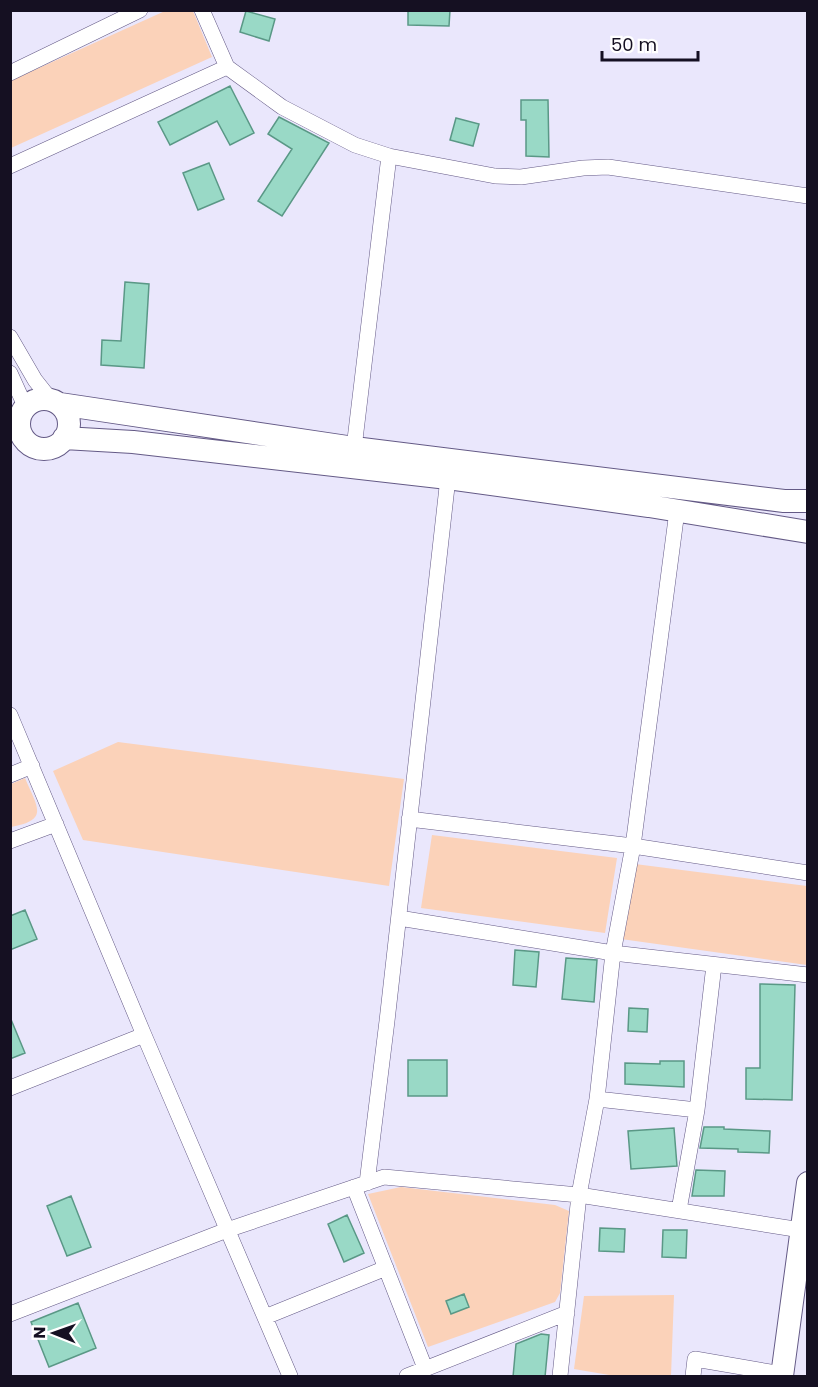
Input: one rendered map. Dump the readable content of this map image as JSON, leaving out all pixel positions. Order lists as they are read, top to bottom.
{
  "scale_bar": "50 m",
  "north": "left"
}
